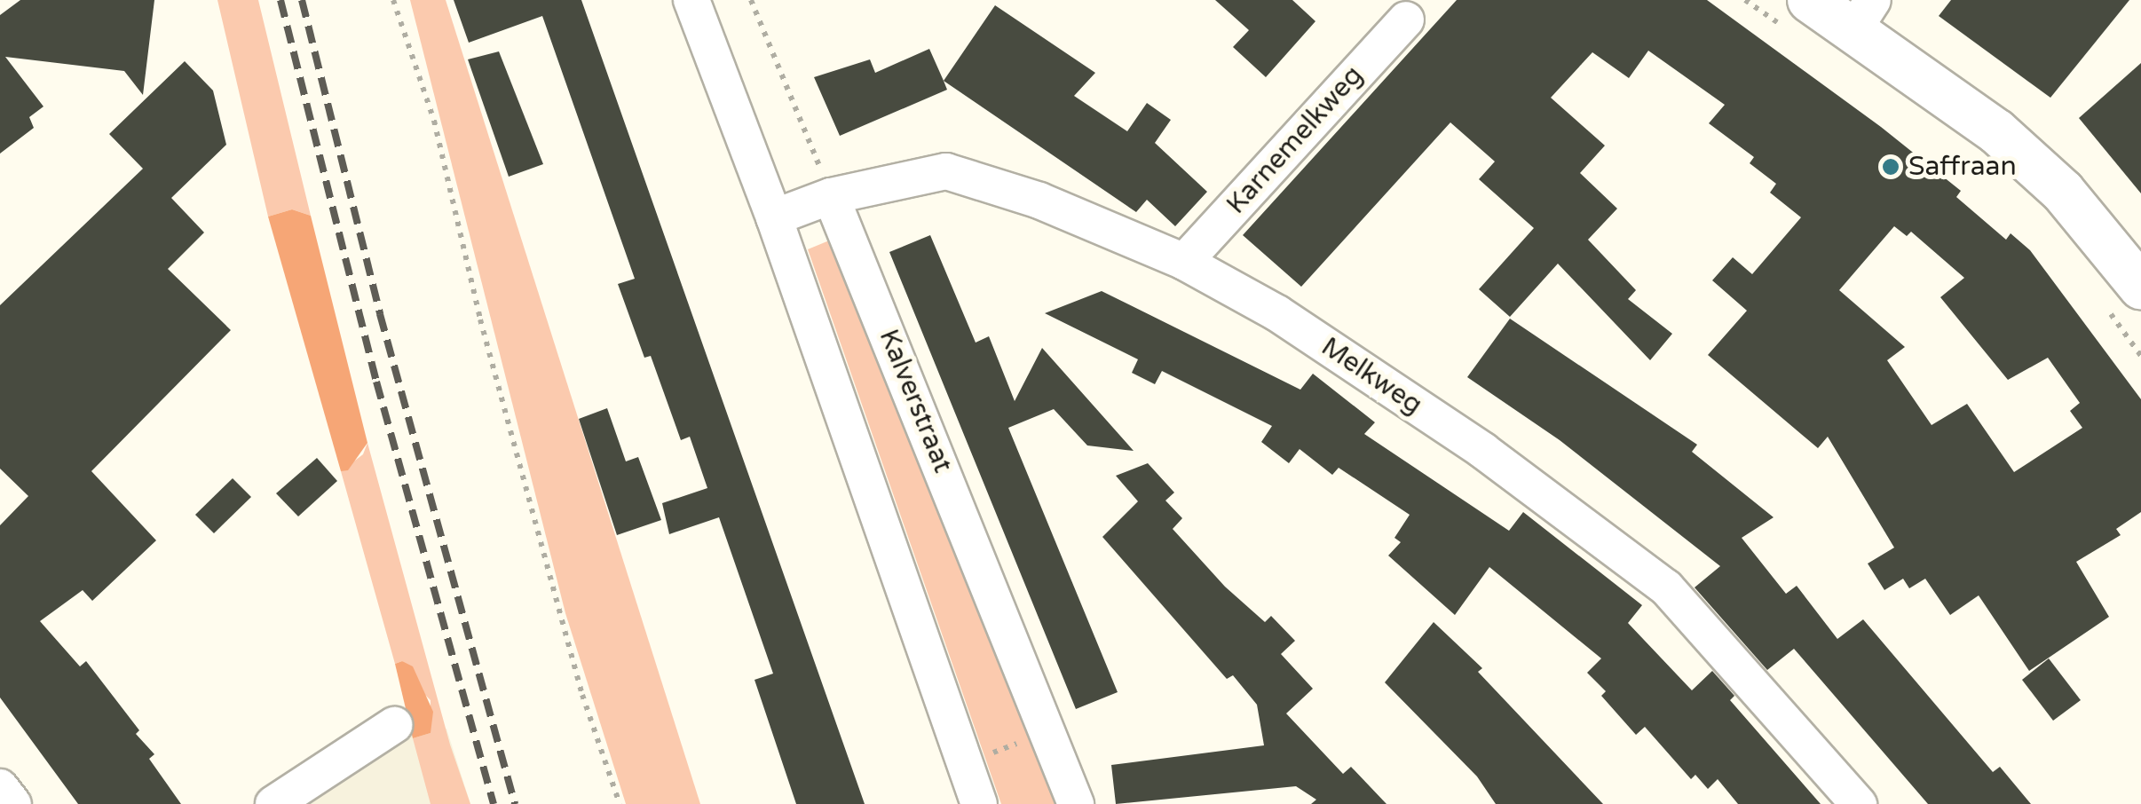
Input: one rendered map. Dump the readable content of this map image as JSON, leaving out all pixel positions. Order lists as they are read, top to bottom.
{
  "streets": {
    "street": ["Karnemelkweg", "Melkweg", "Kalverstraat"]
  },
  "crossings": [
    ["Karnemelkweg", "Melkweg"],
    ["Melkweg", "Kalverstraat"]
  ],
  "places": ["Saffraan"]
}
